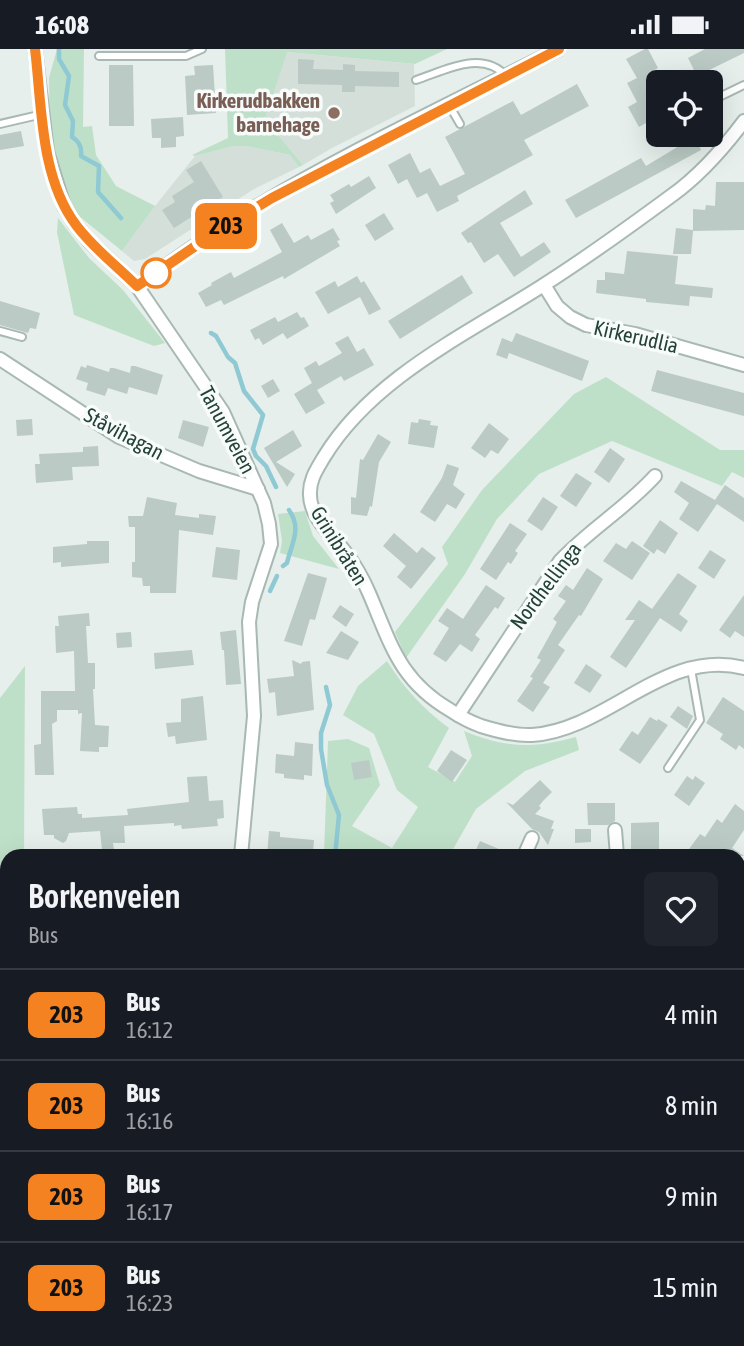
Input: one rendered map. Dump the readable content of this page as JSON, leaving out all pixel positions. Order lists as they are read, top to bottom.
{
  "streets": {
    "street": [
      "Kirkerudlia",
      "Tanumveien",
      "Ståvihagan",
      "Grinibråten",
      "Nordhellinga"
    ]
  },
  "crossings": [
    ["Kirkerudlia", "Grinibråten"],
    ["Tanumveien", "Ståvihagan"],
    ["Grinibråten", "Nordhellinga"]
  ],
  "places": ["Kirkerudbakken barnehage"],
  "lines": ["bus line 203"],
  "page": {
    "status": "16:08",
    "on_map": "203",
    "heading": ["Borkenveien", "Bus"],
    "list": [
      {
        "mark": "203",
        "name": "Bus",
        "note": "16:12",
        "value": "4 min"
      },
      {
        "mark": "203",
        "name": "Bus",
        "note": "16:16",
        "value": "8 min"
      },
      {
        "mark": "203",
        "name": "Bus",
        "note": "16:17",
        "value": "9 min"
      },
      {
        "mark": "203",
        "name": "Bus",
        "note": "16:23",
        "value": "15 min"
      }
    ]
  }
}
